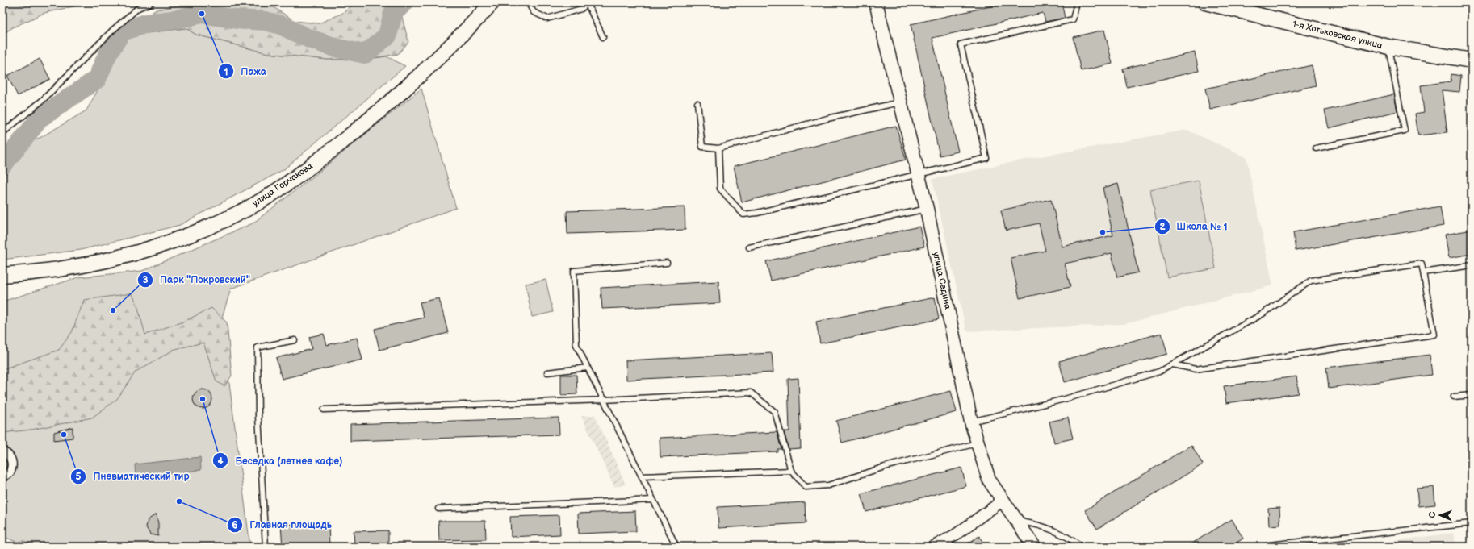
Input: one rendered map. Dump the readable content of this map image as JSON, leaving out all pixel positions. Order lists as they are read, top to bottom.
{
  "streets": {
    "main road": ["1-я Хотьковская улица", "улица Горчакова"],
    "street": ["улица Седина"]
  },
  "places": [
    "Пажа",
    "Школа № 1",
    "Парк \"Покровский\"",
    "Беседка (летнее кафе)",
    "Пневматический тир",
    "Главная площадь"
  ],
  "north": "left"
}
